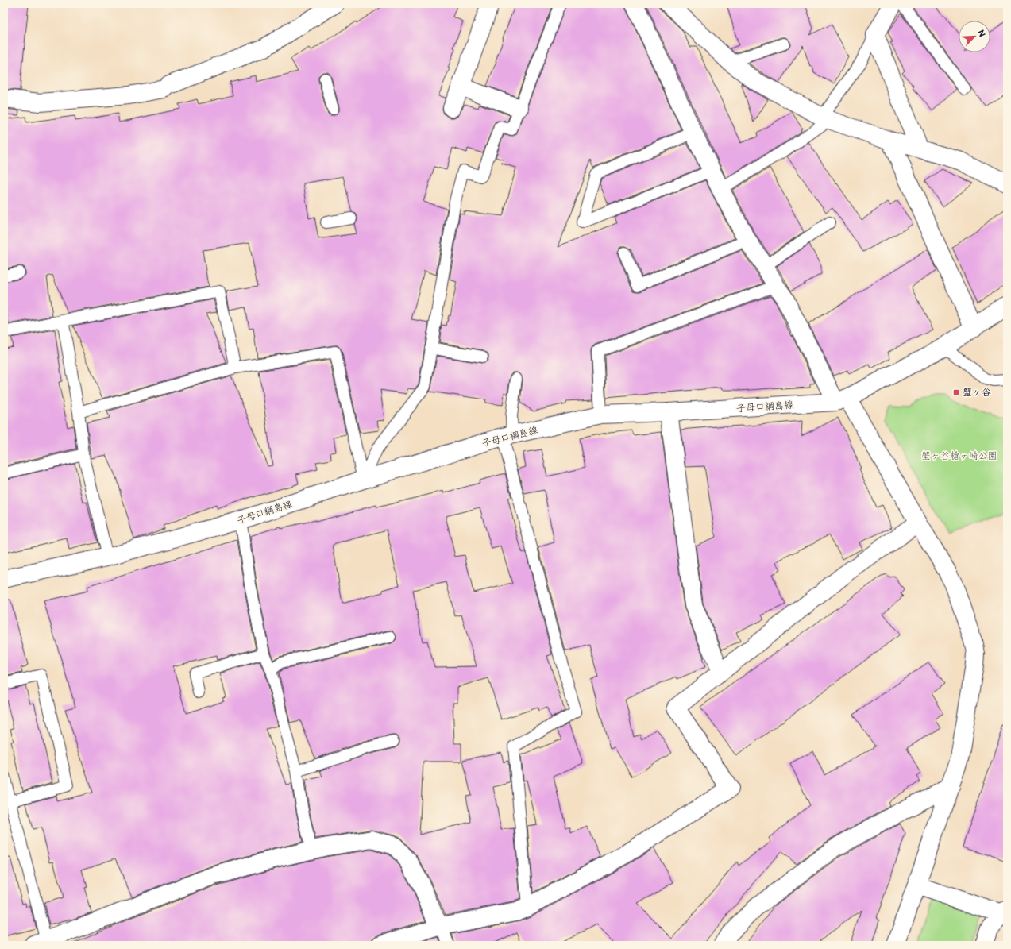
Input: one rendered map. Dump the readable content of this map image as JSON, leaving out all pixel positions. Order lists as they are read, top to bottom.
{
  "streets": {
    "street": ["子母口綱島線"]
  },
  "parks": ["蟹ヶ谷槍ヶ崎公園"],
  "places": {
    "transit": ["蟹ヶ谷"]
  },
  "north": "top right"
}
